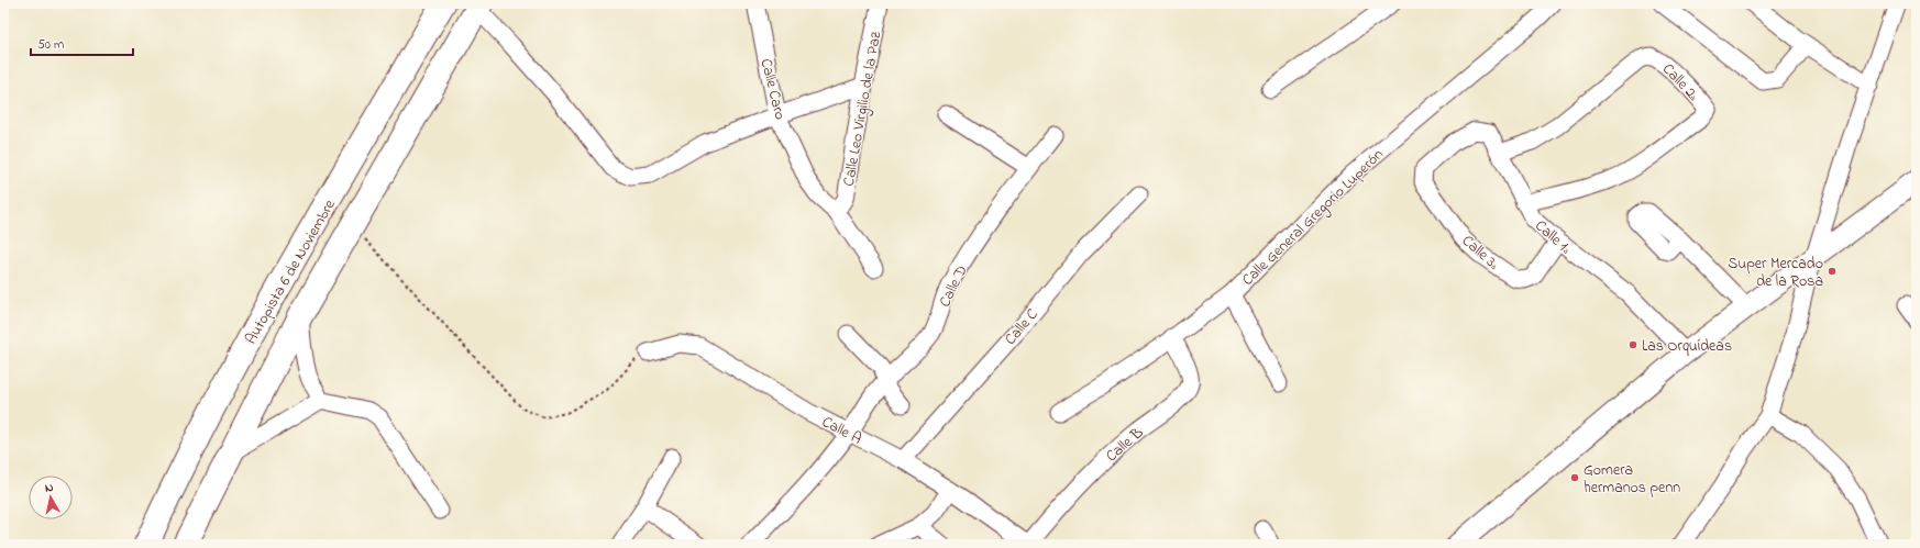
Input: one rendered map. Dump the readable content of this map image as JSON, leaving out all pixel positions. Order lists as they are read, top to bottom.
{
  "streets": {
    "highway": ["Autopista 6 de Noviembre"],
    "street": [
      "Calle 2ª",
      "Calle Caro",
      "Calle Leo Virgilio de la Paz",
      "Calle General Gregorio Luperón",
      "Calle 1ª",
      "Calle 3ª",
      "Calle D",
      "Calle C",
      "Calle A",
      "Calle B"
    ]
  },
  "crossings": [
    ["Calle 2ª", "Calle 1ª"],
    ["Calle Caro", "Calle Leo Virgilio de la Paz"],
    ["Calle General Gregorio Luperón", "Calle B"],
    ["Calle 1ª", "Calle 3ª"],
    ["Calle D", "Calle A"],
    ["Calle C", "Calle A"],
    ["Calle A", "Calle B"]
  ],
  "places": ["Super Mercado de la Rosa", "Las Orquídeas", "Gomera hermanos penn"],
  "scale_bar": "50 m",
  "north": "top"
}
